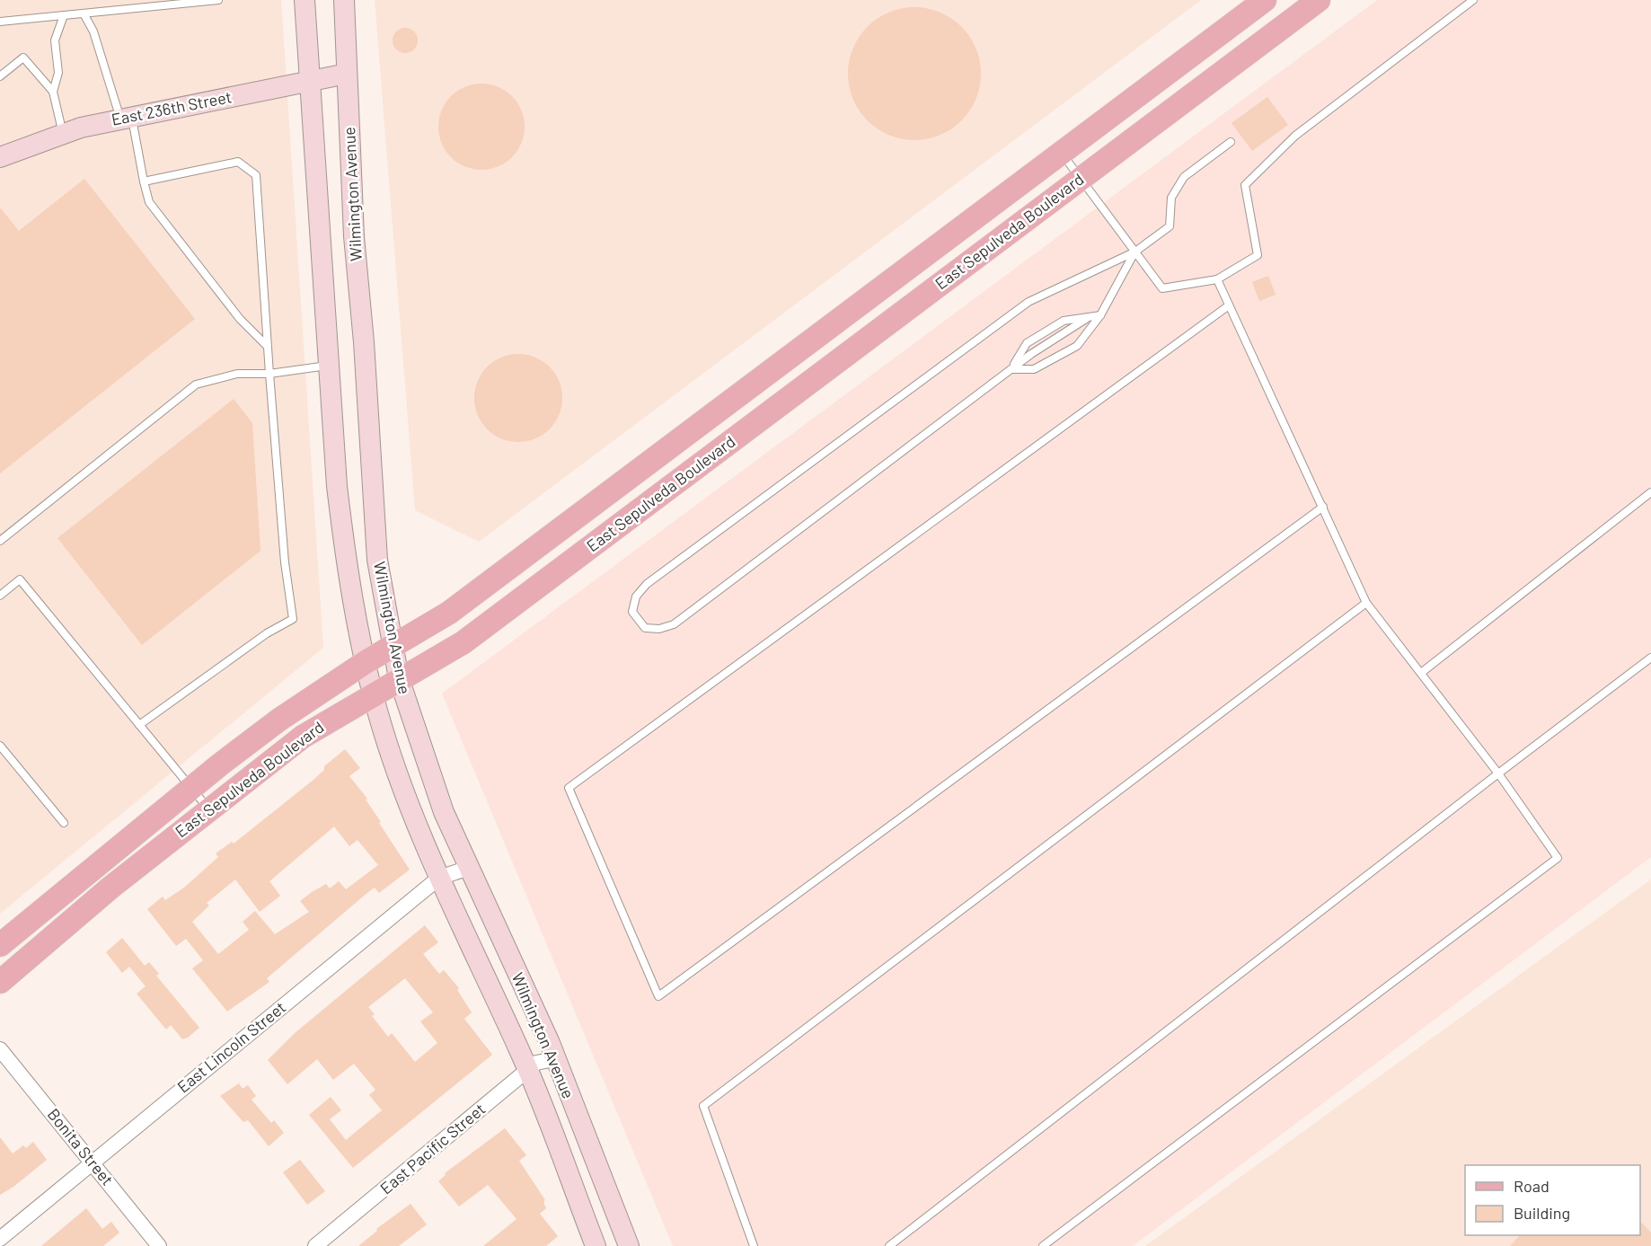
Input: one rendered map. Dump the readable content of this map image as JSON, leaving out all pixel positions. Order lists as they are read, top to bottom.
{
  "streets": {
    "main road": ["East 236th Street", "Wilmington Avenue", "East Sepulveda Boulevard"],
    "street": ["East Lincoln Street", "Bonita Street", "East Pacific Street"]
  },
  "crossings": [
    ["East 236th Street", "Wilmington Avenue"],
    ["Wilmington Avenue", "East Sepulveda Boulevard"],
    ["Wilmington Avenue", "East Lincoln Street"],
    ["Wilmington Avenue", "East Pacific Street"],
    ["East Lincoln Street", "Bonita Street"]
  ],
  "legend": ["Road", "Building"]
}
